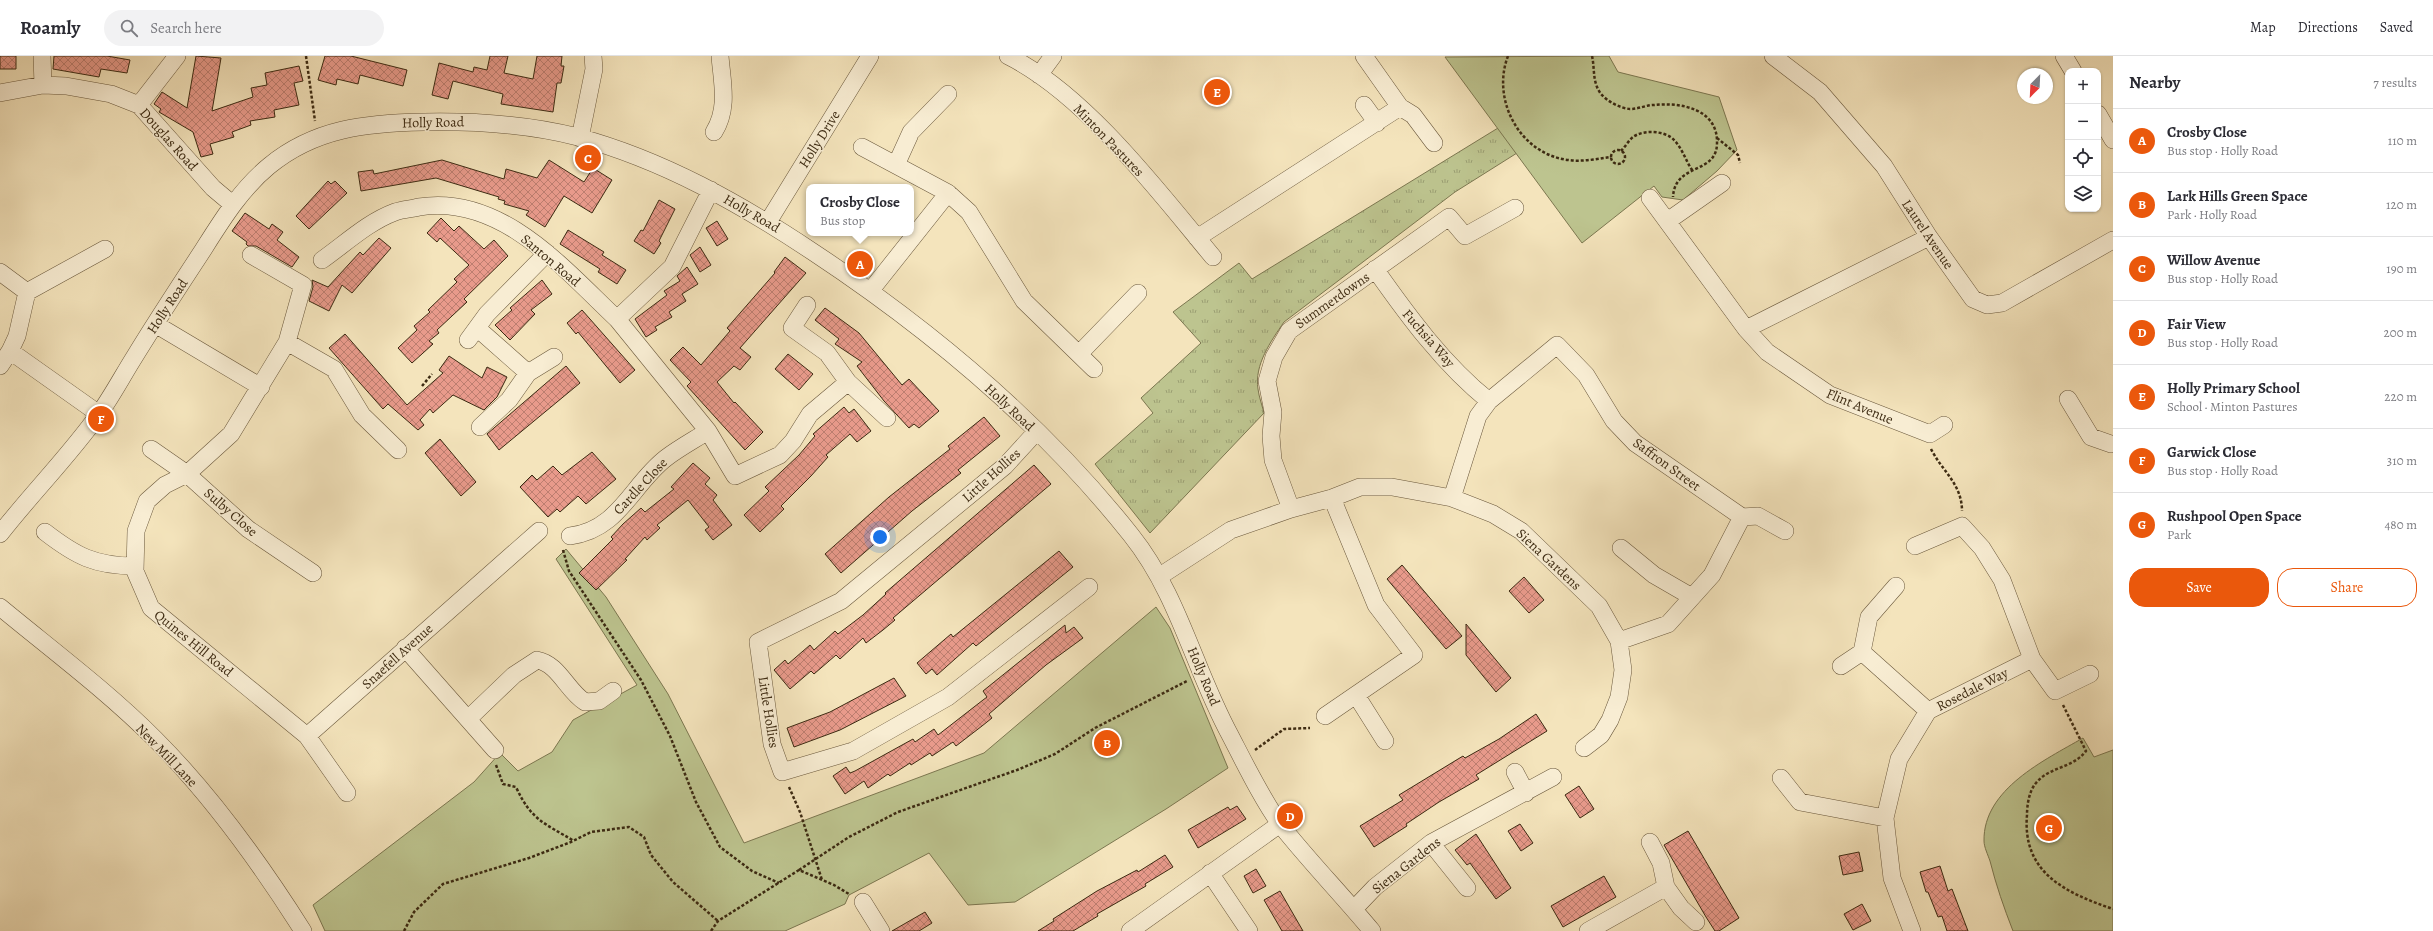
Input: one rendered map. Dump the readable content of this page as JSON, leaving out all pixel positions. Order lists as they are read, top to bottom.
{
  "streets": {
    "street": [
      "Holly Road",
      "Douglas Road",
      "Holly Drive",
      "Minton Pastures",
      "Laurel Avenue",
      "Santon Road",
      "Summerdowns",
      "Fuchsia Way",
      "Flint Avenue",
      "Saffron Street",
      "Little Hollies",
      "Cardle Close",
      "Sulby Close",
      "Siena Gardens",
      "Quines Hill Road",
      "Snaefell Avenue",
      "Rosedale Way",
      "New Mill Lane"
    ]
  },
  "crossings": [
    ["Holly Road", "Douglas Road"],
    ["Holly Road", "Holly Drive"],
    ["Holly Road", "Little Hollies"],
    ["Holly Road", "Siena Gardens"],
    ["Santon Road", "Cardle Close"],
    ["Summerdowns", "Fuchsia Way"],
    ["Summerdowns", "Siena Gardens"],
    ["Fuchsia Way", "Saffron Street"],
    ["Sulby Close", "Quines Hill Road"],
    ["Quines Hill Road", "Snaefell Avenue"]
  ],
  "north": "bottom left",
  "page": {
    "header": "Roamly",
    "search": "Search here",
    "nav": ["Map", "Directions", "Saved"],
    "heading": ["Nearby", "7 results"],
    "map_buttons": ["+", "−"],
    "pins": [
      "E",
      "C",
      "A",
      "F",
      "B",
      "D",
      "G"
    ],
    "list": [
      {
        "mark": "A",
        "name": "Crosby Close",
        "note": "Bus stop · Holly Road",
        "value": "110 m"
      },
      {
        "mark": "B",
        "name": "Lark Hills Green Space",
        "note": "Park · Holly Road",
        "value": "120 m"
      },
      {
        "mark": "C",
        "name": "Willow Avenue",
        "note": "Bus stop · Holly Road",
        "value": "190 m"
      },
      {
        "mark": "D",
        "name": "Fair View",
        "note": "Bus stop · Holly Road",
        "value": "200 m"
      },
      {
        "mark": "E",
        "name": "Holly Primary School",
        "note": "School · Minton Pastures",
        "value": "220 m"
      },
      {
        "mark": "F",
        "name": "Garwick Close",
        "note": "Bus stop · Holly Road",
        "value": "310 m"
      },
      {
        "mark": "G",
        "name": "Rushpool Open Space",
        "note": "Park",
        "value": "480 m"
      }
    ],
    "popup": ["Crosby Close", "Bus stop"],
    "buttons": ["Save", "Share"]
  }
}
